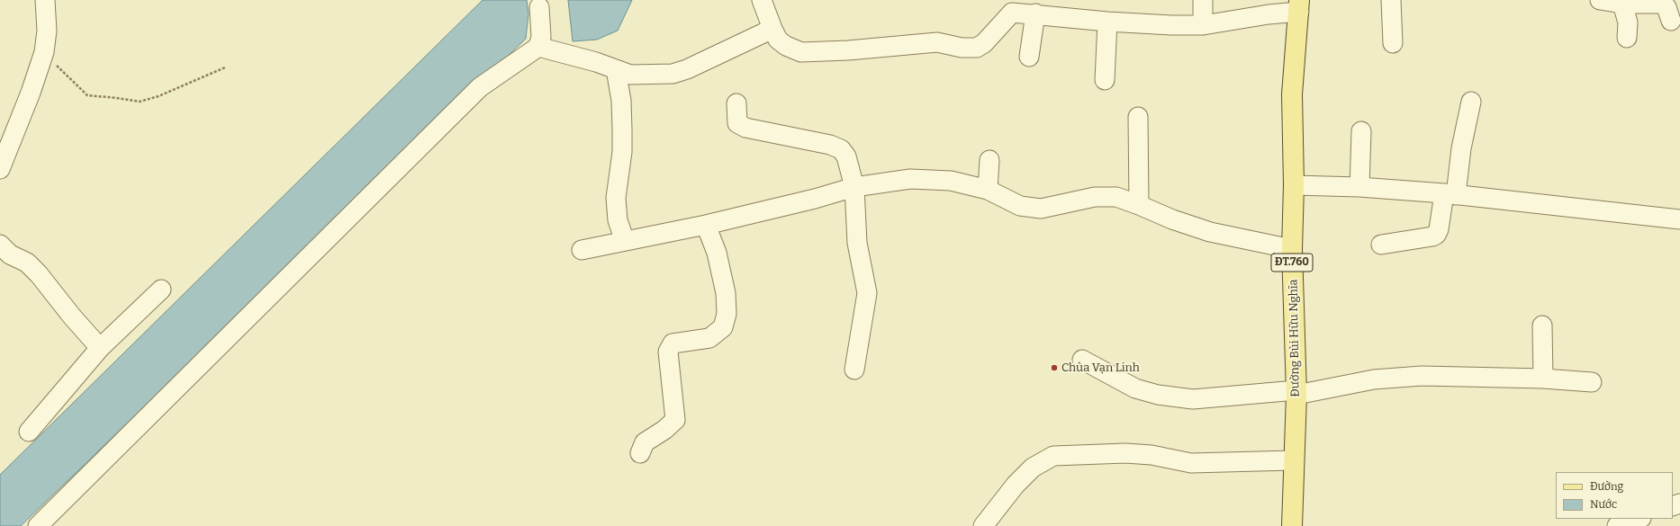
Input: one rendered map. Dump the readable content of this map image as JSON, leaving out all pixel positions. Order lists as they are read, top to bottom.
{
  "streets": {
    "main road": ["ĐT.760", "Đường Bùi Hữu Nghĩa"]
  },
  "places": ["Chùa Vạn Linh"],
  "legend": ["Đường", "Nước"]
}
